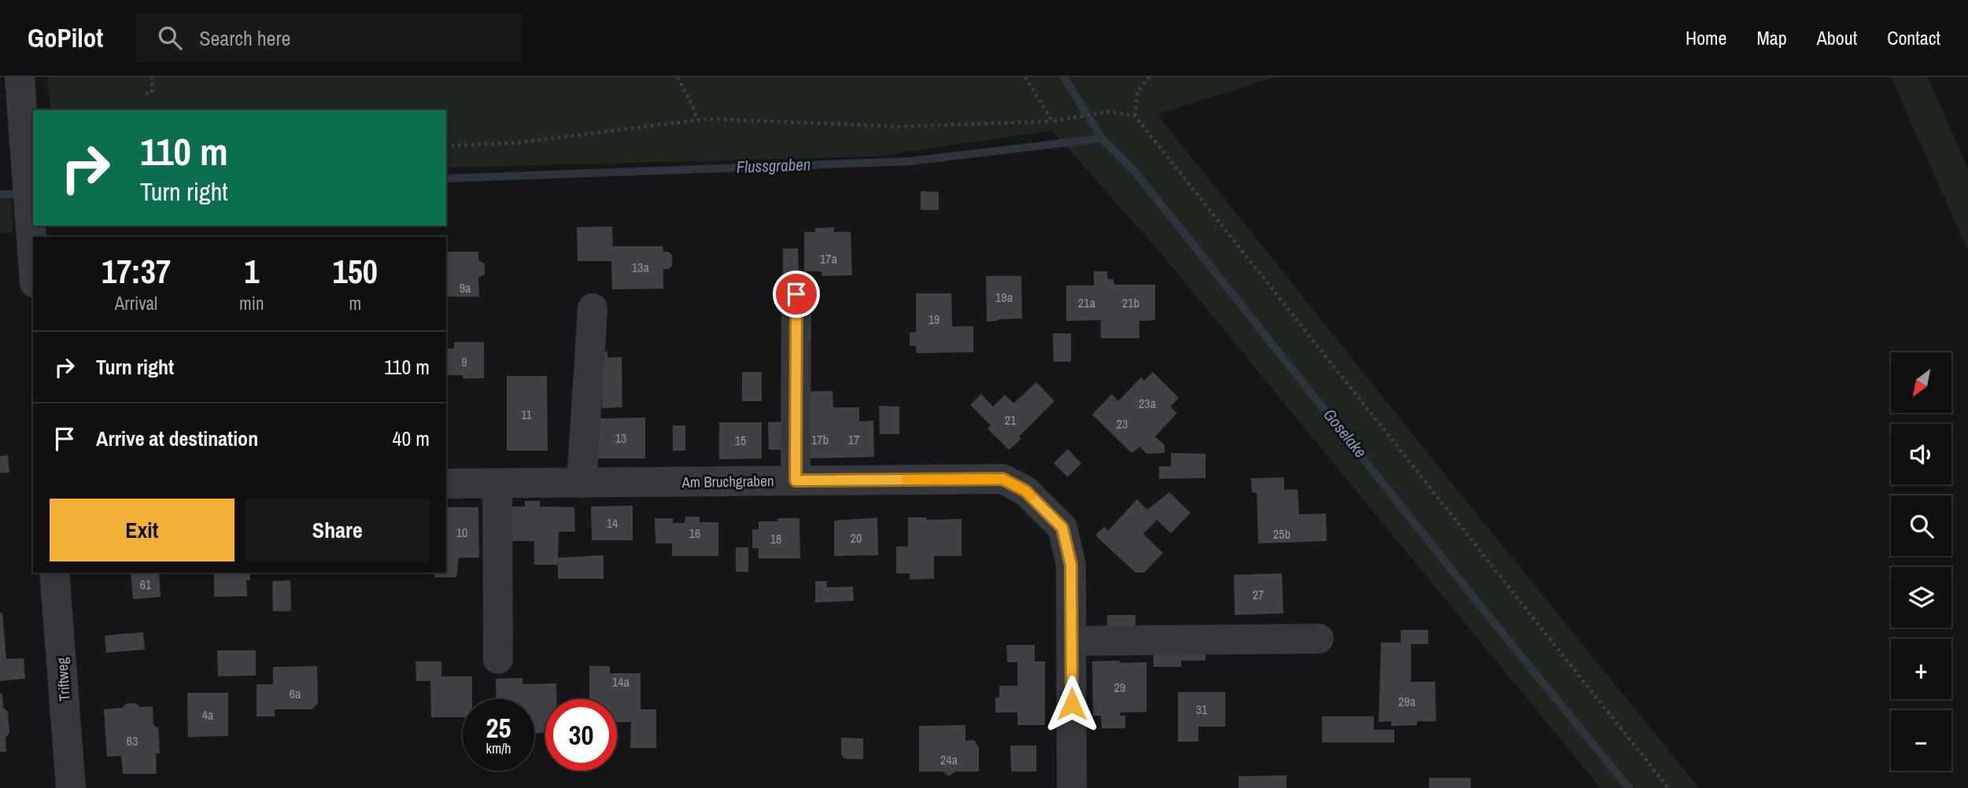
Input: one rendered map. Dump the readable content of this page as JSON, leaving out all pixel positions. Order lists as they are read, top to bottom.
{
  "streets": {
    "street": ["Am Bruchgraben", "Triftweg"]
  },
  "water": ["Flussgraben", "Goselake"],
  "house_numbers": [
    "17a",
    "13a",
    "9a",
    "19a",
    "21a",
    "21b",
    "19",
    "9",
    "23a",
    "11",
    "21",
    "23",
    "13",
    "17b",
    "17",
    "15",
    "14",
    "10",
    "16",
    "25b",
    "20",
    "18",
    "61",
    "27",
    "14a",
    "29",
    "6a",
    "29a",
    "31",
    "4a",
    "63",
    "24a"
  ],
  "north": "bottom left",
  "page": {
    "header": "GoPilot",
    "search": "Search here",
    "nav": [
      "Home",
      "Map",
      "About",
      "Contact"
    ],
    "turn": ["110 m", "Turn right"],
    "eta": [
      "17:37",
      "Arrival",
      "1",
      "min",
      "150",
      "m"
    ],
    "list": [
      {
        "name": "Turn right",
        "value": "110 m"
      },
      {
        "name": "Arrive at destination",
        "value": "40 m"
      }
    ],
    "map_buttons": ["+", "−"],
    "buttons": ["Exit", "Share"],
    "speed": "25 km/h",
    "limit": "30"
  }
}
